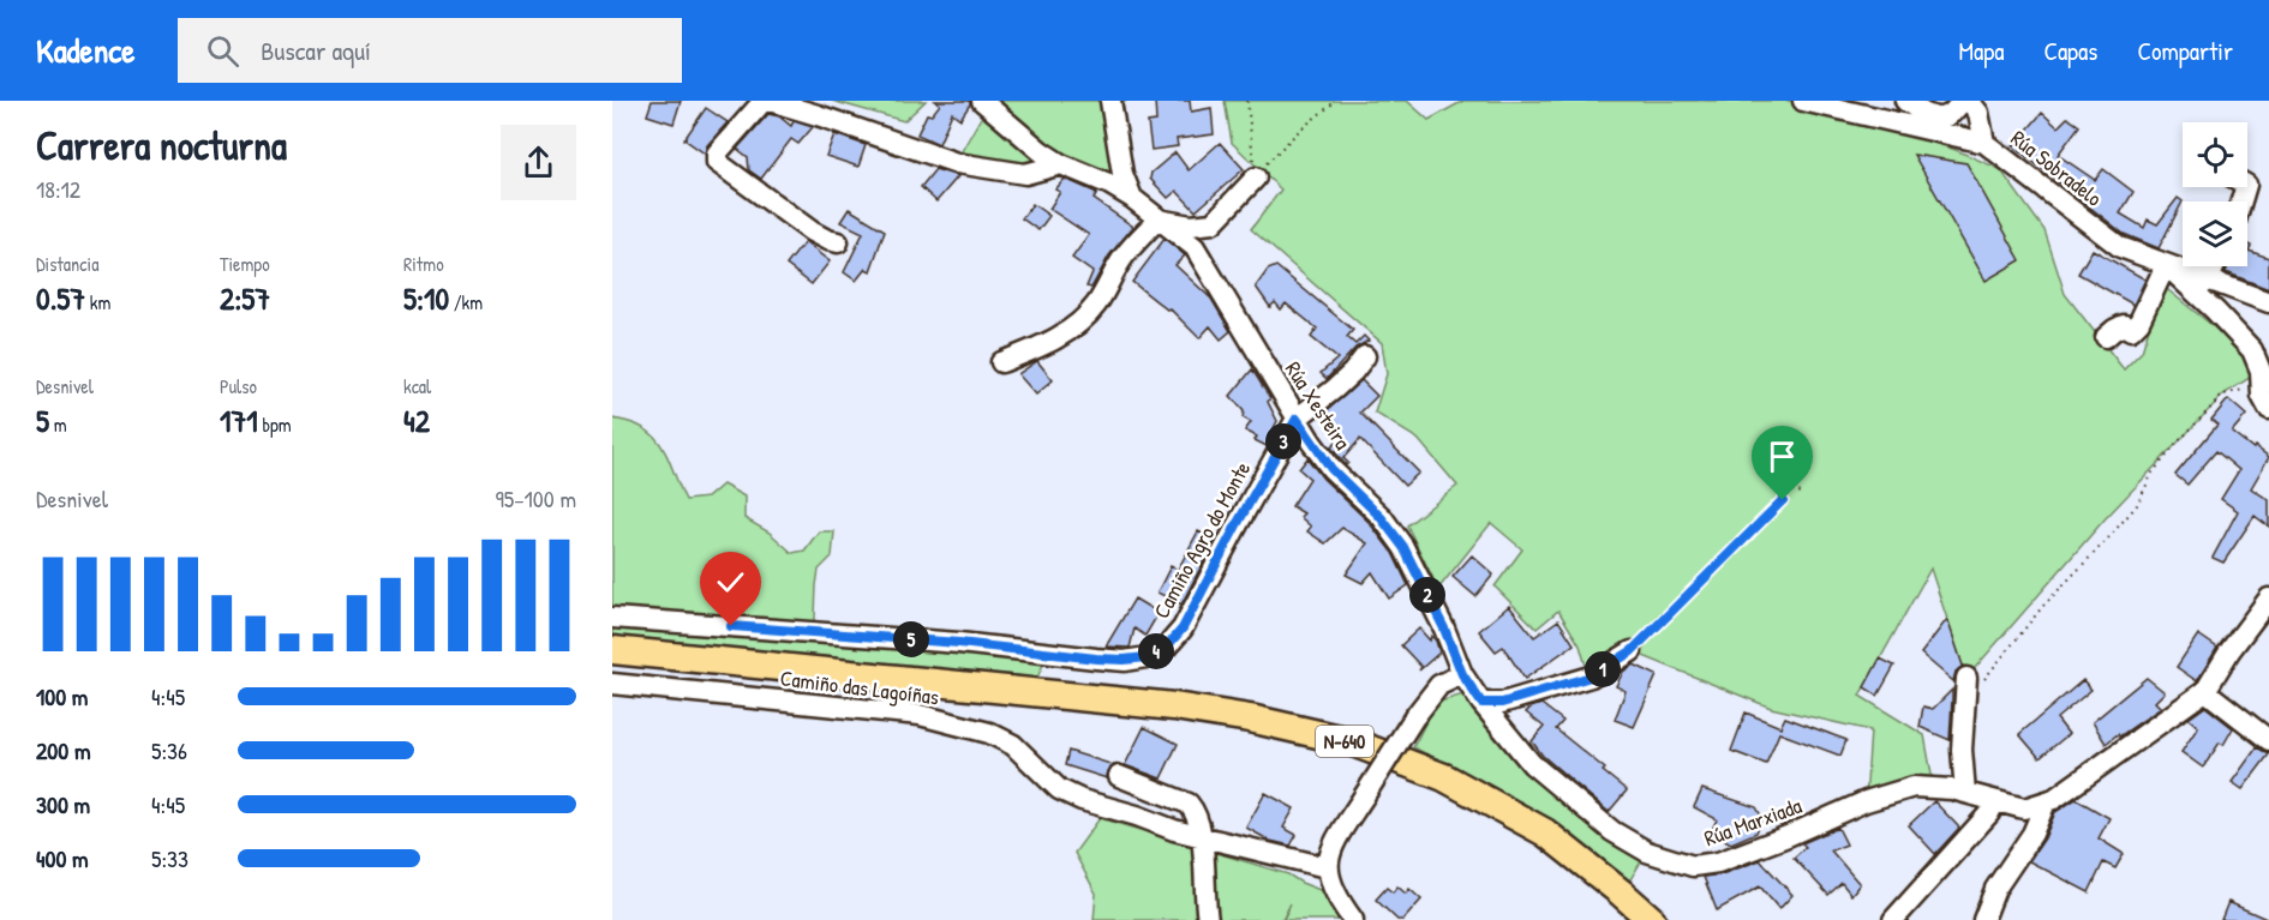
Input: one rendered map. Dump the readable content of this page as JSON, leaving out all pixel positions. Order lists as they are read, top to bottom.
{
  "streets": {
    "highway": ["N-640"],
    "street": [
      "Rúa Sobradelo",
      "Rúa Xesteira",
      "Camiño Agro do Monte",
      "Camiño das Lagoíñas",
      "Rúa Marxiada"
    ]
  },
  "crossings": [
    ["Rúa Xesteira", "Camiño Agro do Monte"],
    ["Rúa Xesteira", "Rúa Marxiada"]
  ],
  "page": {
    "header": "Kadence",
    "search": "Buscar aquí",
    "nav": ["Mapa", "Capas", "Compartir"],
    "heading": ["Carrera nocturna", "18:12"],
    "stats": [
      ["Distancia", "0.57 km"],
      ["Tiempo", "2:57"],
      ["Ritmo", "5:10 /km"],
      ["Desnivel", "5 m"],
      ["Pulso", "171 bpm"],
      ["kcal", "42"]
    ],
    "pins": [
      "3",
      "2",
      "5",
      "4",
      "1"
    ],
    "chart": ["Desnivel", "95–100 m"],
    "list": [
      {
        "name": "100 m",
        "note": "4:45"
      },
      {
        "name": "200 m",
        "note": "5:36"
      },
      {
        "name": "300 m",
        "note": "4:45"
      },
      {
        "name": "400 m",
        "note": "5:33"
      }
    ]
  }
}
